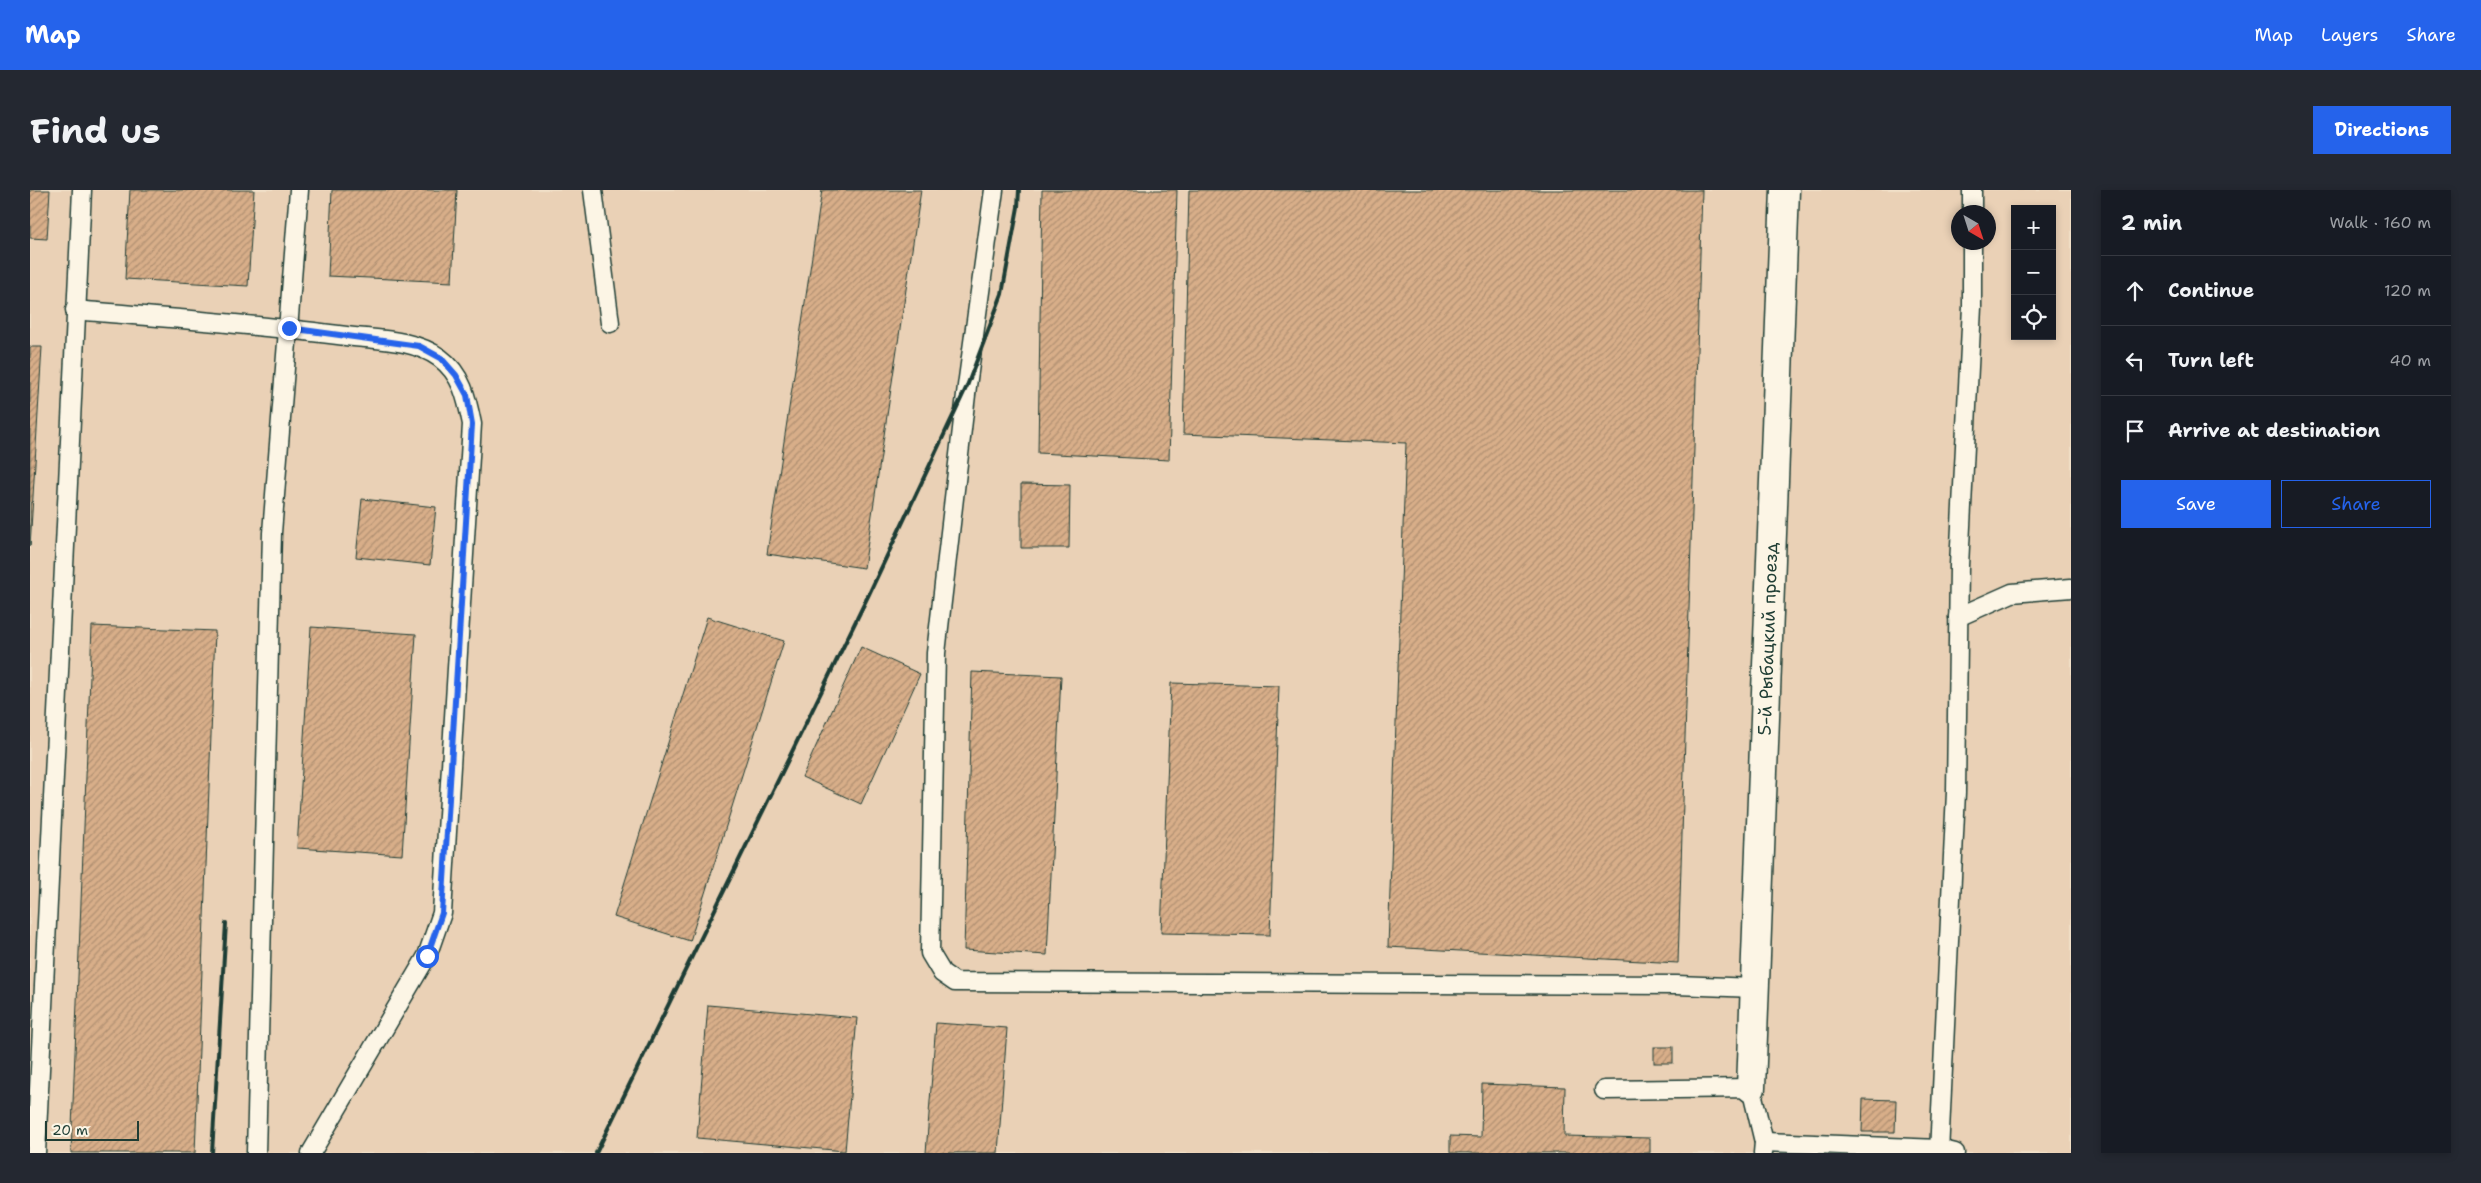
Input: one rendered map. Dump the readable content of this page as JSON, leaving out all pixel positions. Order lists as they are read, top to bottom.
{
  "streets": {
    "street": ["5-й Рыбацкий проезд"]
  },
  "scale_bar": "20 m",
  "north": "bottom right",
  "page": {
    "header": "Map",
    "nav": ["Map", "Layers", "Share"],
    "buttons": [
      "Directions",
      ["Save", "Share"]
    ],
    "title": "Find us",
    "heading": ["2 min", "Walk · 160 m"],
    "map_buttons": ["+", "−"],
    "list": [
      ["Continue", "120 m"],
      ["Turn left", "40 m"],
      "Arrive at destination"
    ],
    "scale": "20 m"
  }
}
